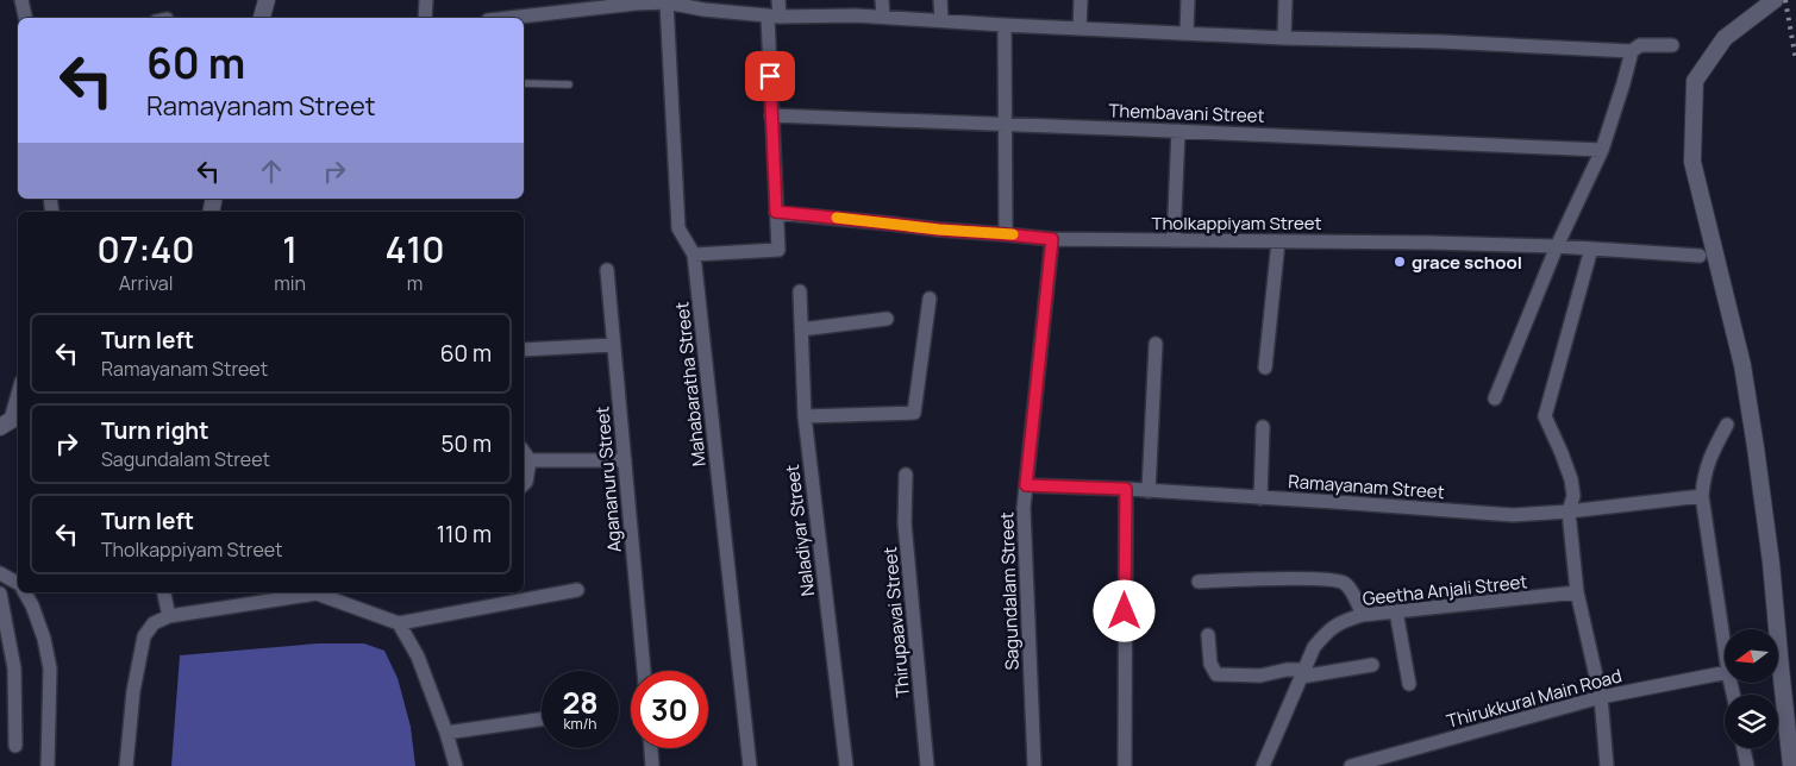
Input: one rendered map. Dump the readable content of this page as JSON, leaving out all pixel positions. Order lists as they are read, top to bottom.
{
  "streets": {
    "street": [
      "Thembavani Street",
      "Tholkappiyam Street",
      "Mahabaratha Street",
      "Agananuru Street",
      "Ramayanam Street",
      "Naladiyar Street",
      "Geetha Anjali Street",
      "Sagundalam Street",
      "Thirupaavai Street",
      "Thirukkural Main Road"
    ]
  },
  "crossings": [
    ["Tholkappiyam Street", "Sagundalam Street"],
    ["Ramayanam Street", "Sagundalam Street"]
  ],
  "places": ["grace school"],
  "north": "left",
  "page": {
    "turn": ["60 m", "Ramayanam Street"],
    "eta": [
      "07:40",
      "Arrival",
      "1",
      "min",
      "410",
      "m"
    ],
    "list": [
      {
        "name": "Turn left",
        "note": "Ramayanam Street",
        "value": "60 m"
      },
      {
        "name": "Turn right",
        "note": "Sagundalam Street",
        "value": "50 m"
      },
      {
        "name": "Turn left",
        "note": "Tholkappiyam Street",
        "value": "110 m"
      }
    ],
    "speed": "28 km/h",
    "limit": "30"
  }
}
